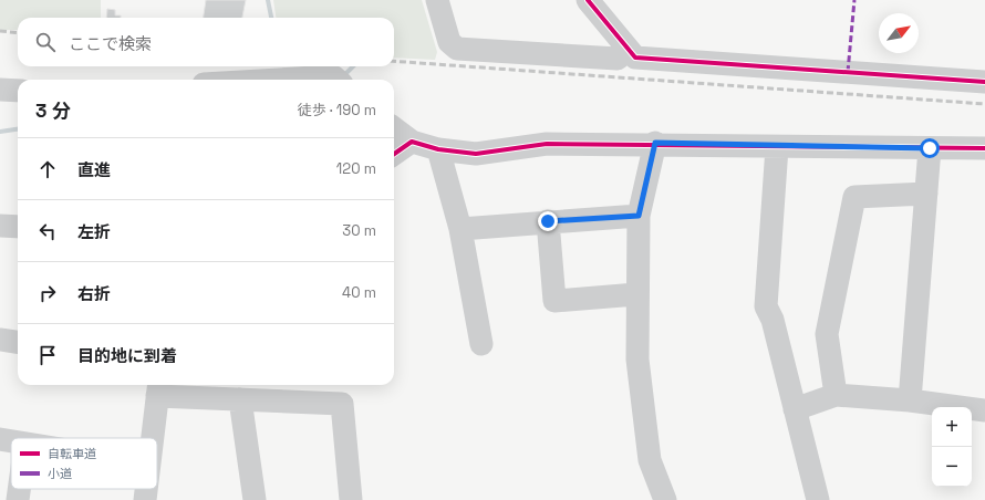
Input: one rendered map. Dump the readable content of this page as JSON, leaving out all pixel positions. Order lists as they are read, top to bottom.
{
  "legend": ["自転車道", "小道"],
  "north": "top right",
  "page": {
    "search": "ここで検索",
    "heading": ["3 分", "徒歩 · 190 m"],
    "list": [
      ["直進", "120 m"],
      ["左折", "30 m"],
      ["右折", "40 m"],
      "目的地に到着"
    ],
    "map_buttons": ["+", "−"]
  }
}
